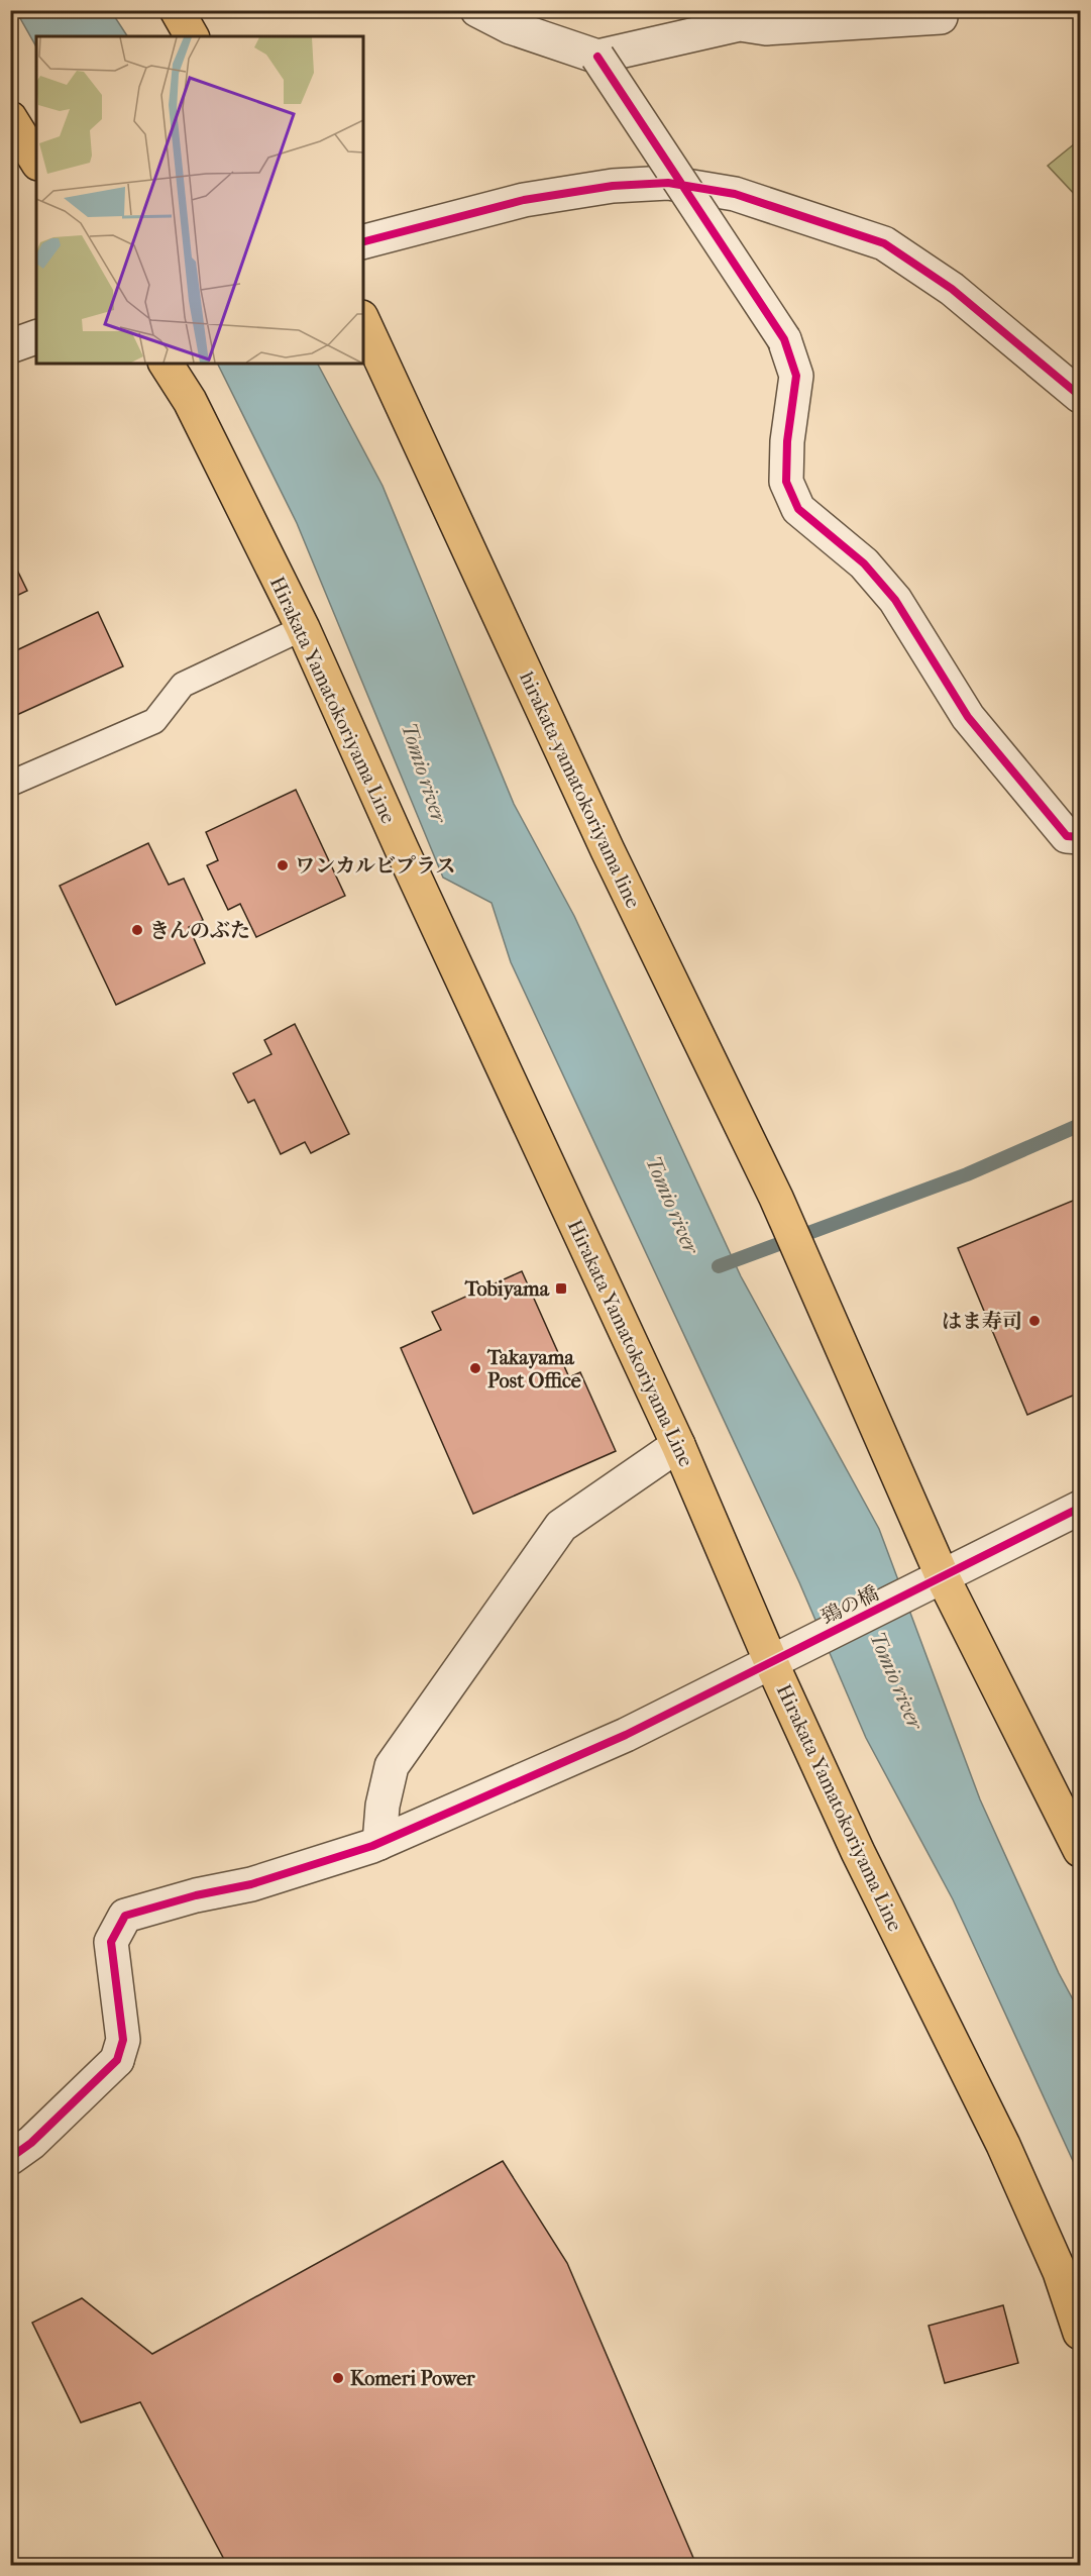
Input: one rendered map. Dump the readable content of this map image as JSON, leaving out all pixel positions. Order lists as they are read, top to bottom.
{
  "streets": {
    "main road": ["Hirakata Yamatokoriyama Line", "hirakata-yamatokoriyama line"],
    "street": ["鵄の橋"]
  },
  "crossings": [
    ["Hirakata Yamatokoriyama Line", "鵄の橋"],
    ["hirakata-yamatokoriyama line", "鵄の橋"]
  ],
  "water": ["Tomio river"],
  "places": {
    "other": [
      "ワンカルビプラス",
      "きんのぶた",
      "はま寿司",
      "Takayama Post Office",
      "Komeri Power"
    ],
    "transit": ["Tobiyama"]
  }
}
